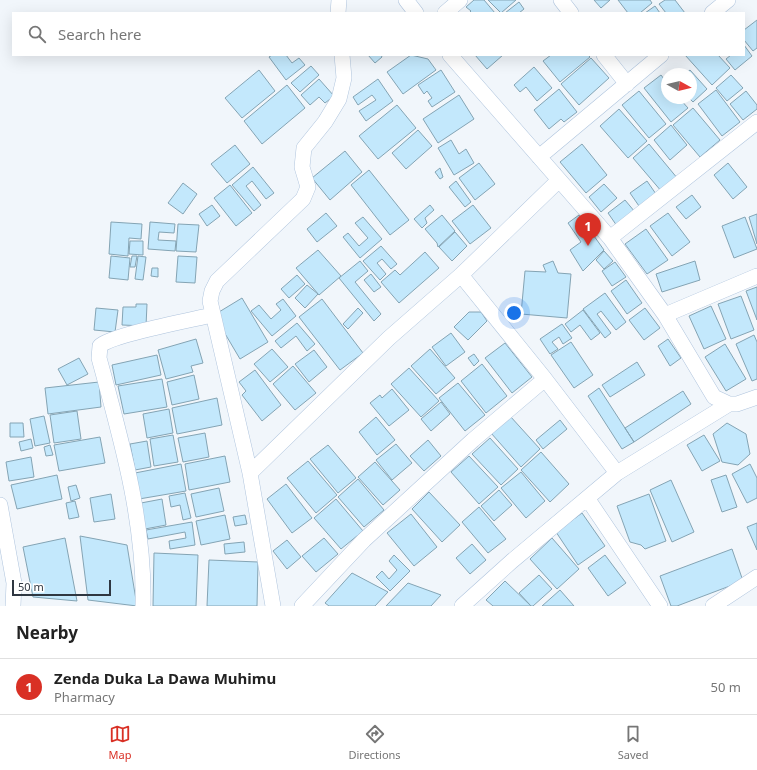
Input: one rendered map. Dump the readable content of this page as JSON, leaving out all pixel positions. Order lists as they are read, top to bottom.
{
  "scale_bar": "50 m",
  "north": "right",
  "page": {
    "search": "Search here",
    "pins": "1",
    "scale": "50 m",
    "heading": "Nearby",
    "list": [
      {
        "mark": "1",
        "name": "Zenda Duka La Dawa Muhimu",
        "note": "Pharmacy",
        "value": "50 m"
      }
    ],
    "nav": ["Map", "Directions", "Saved"]
  }
}
